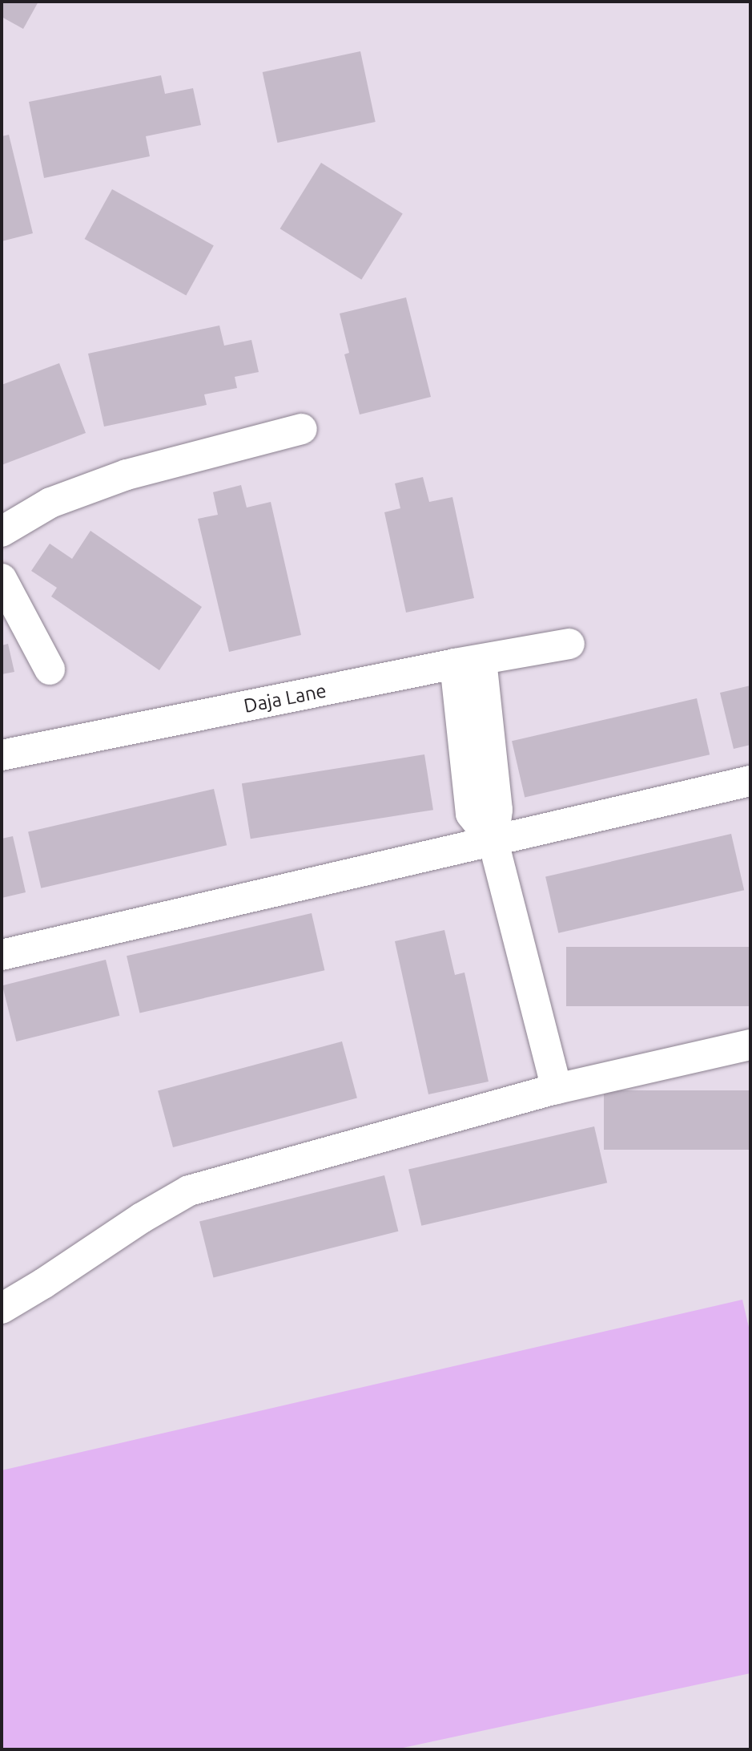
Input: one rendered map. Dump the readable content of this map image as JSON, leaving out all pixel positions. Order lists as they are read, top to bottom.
{
  "streets": {
    "street": ["Daja Lane"]
  }
}
